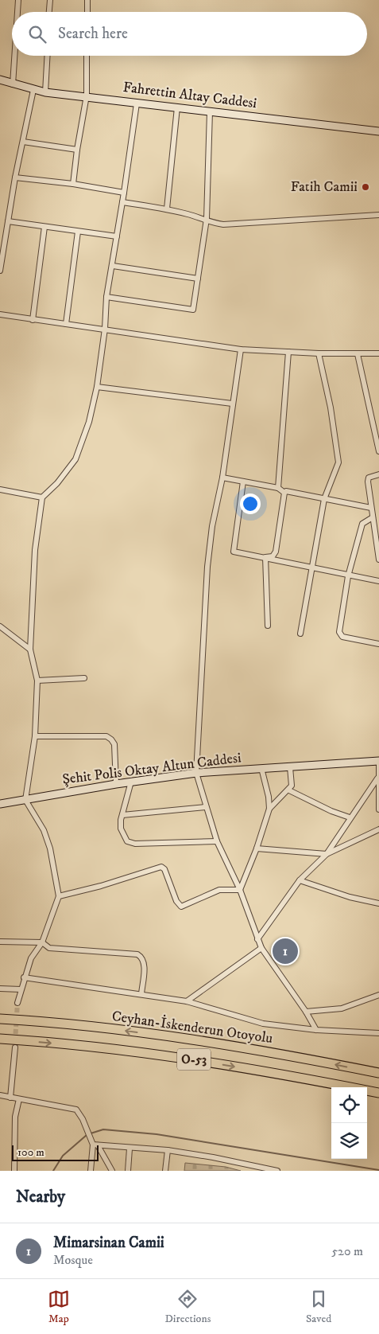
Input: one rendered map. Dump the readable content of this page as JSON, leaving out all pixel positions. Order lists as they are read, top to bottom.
{
  "streets": {
    "highway": ["Ceyhan-İskenderun Otoyolu", "O-53"],
    "street": ["Fahrettin Altay Caddesi", "Şehit Polis Oktay Altun Caddesi"]
  },
  "places": ["Fatih Camii"],
  "scale_bar": "100 m",
  "page": {
    "search": "Search here",
    "pins": "1",
    "scale": "100 m",
    "heading": "Nearby",
    "list": [
      {
        "mark": "1",
        "name": "Mimarsinan Camii",
        "note": "Mosque",
        "value": "520 m"
      }
    ],
    "nav": ["Map", "Directions", "Saved"]
  }
}
